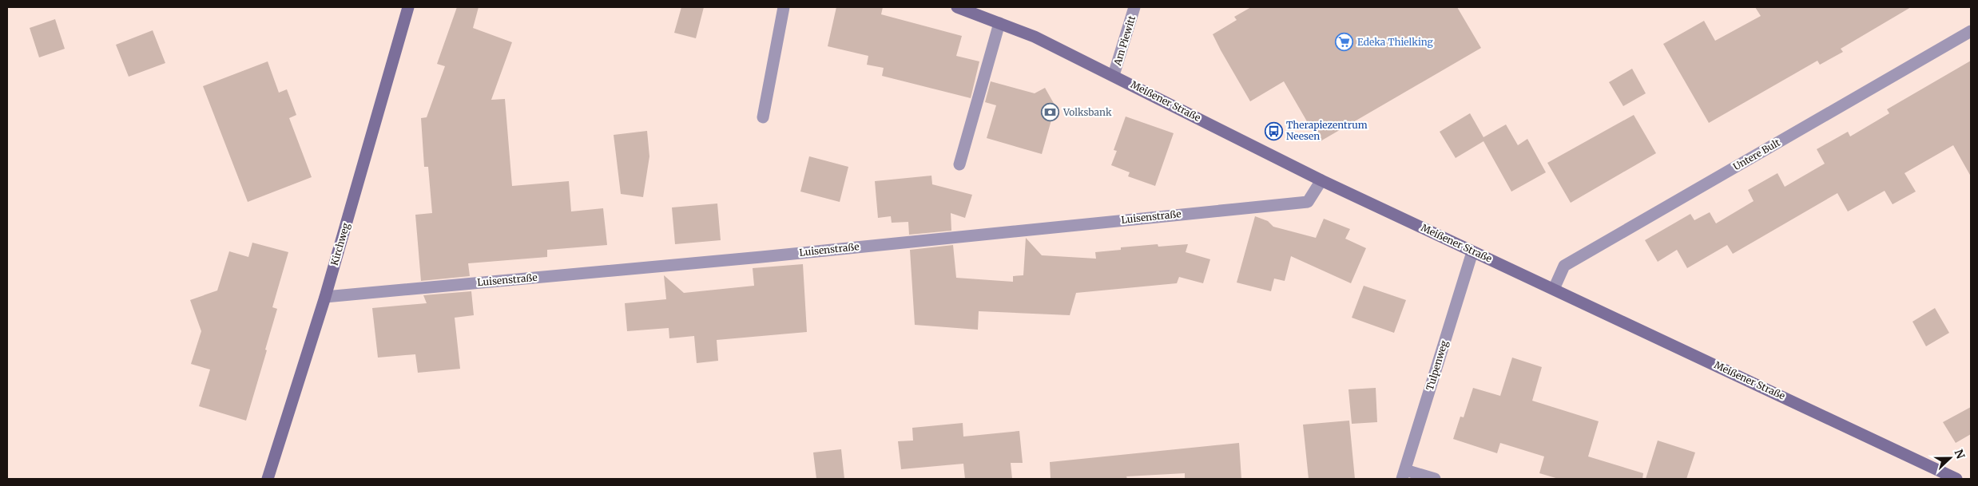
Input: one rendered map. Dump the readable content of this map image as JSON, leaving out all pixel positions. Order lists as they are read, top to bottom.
{
  "streets": {
    "street": [
      "Am Piewitt",
      "Meißener Straße",
      "Untere Bult",
      "Luisenstraße",
      "Kirchweg",
      "Tulpenweg"
    ]
  },
  "crossings": [
    ["Am Piewitt", "Meißener Straße"],
    ["Meißener Straße", "Untere Bult"],
    ["Meißener Straße", "Luisenstraße"],
    ["Meißener Straße", "Tulpenweg"],
    ["Luisenstraße", "Kirchweg"]
  ],
  "places": {
    "supermarket": ["Edeka Thielking"],
    "bank": ["Volksbank"],
    "bus stop": ["Therapiezentrum Neesen"]
  },
  "north": "right"
}
